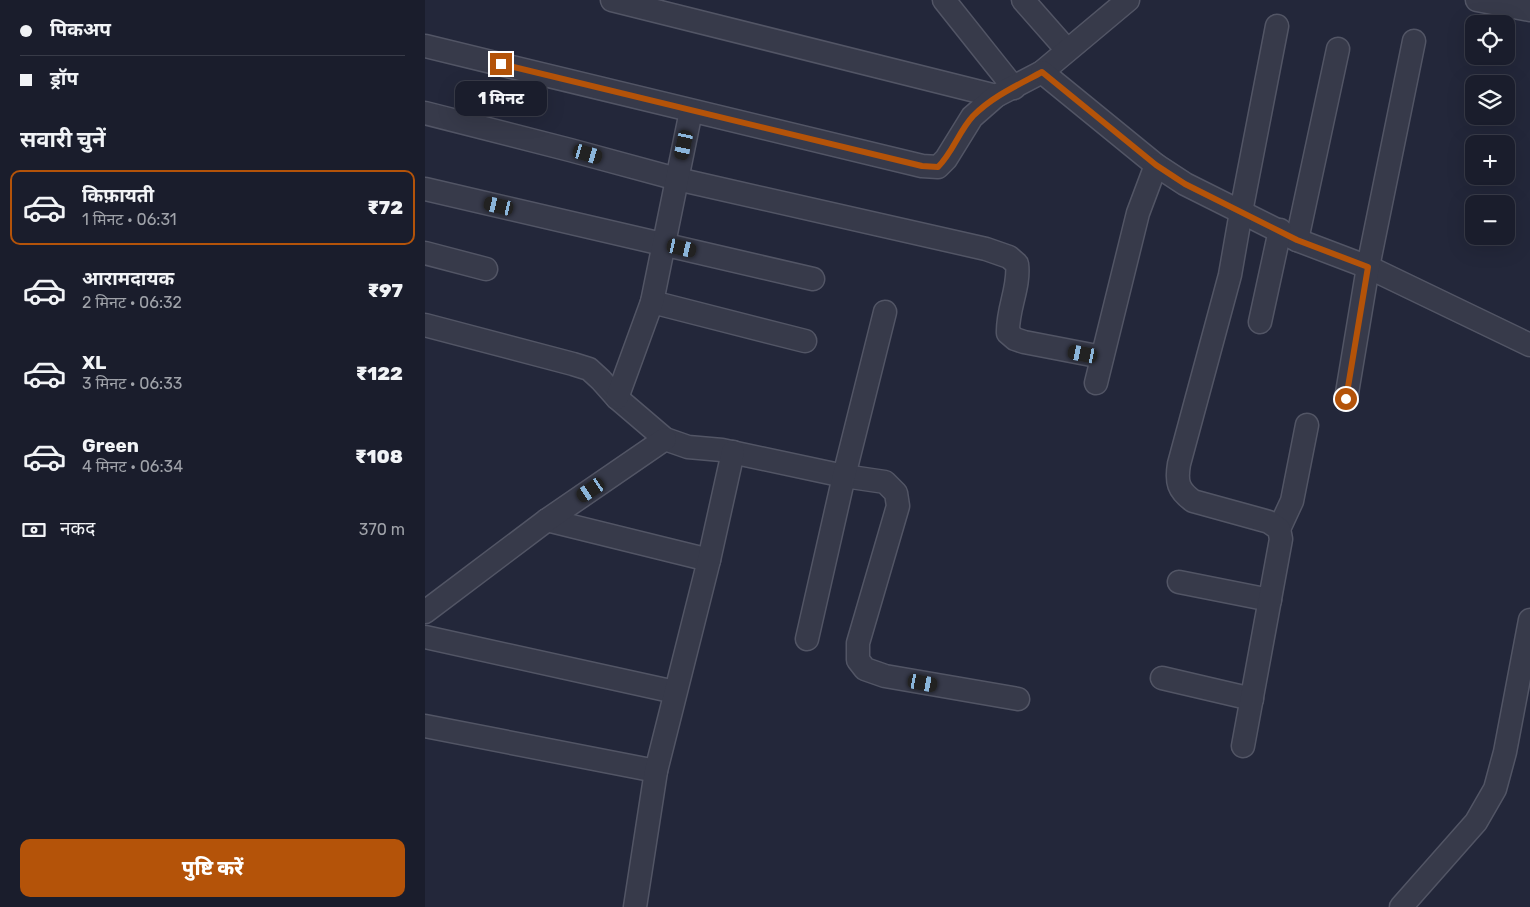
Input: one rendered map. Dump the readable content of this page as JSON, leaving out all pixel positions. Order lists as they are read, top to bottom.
{
  "page": {
    "banner": ["पिकअप", "ड्रॉप"],
    "map_buttons": ["+", "−"],
    "bubble": "1 मिनट",
    "heading": "सवारी चुनें",
    "list": [
      {
        "name": "किफ़ायती",
        "note": "1 मिनट · 06:31",
        "value": "₹72"
      },
      {
        "name": "आरामदायक",
        "note": "2 मिनट · 06:32",
        "value": "₹97"
      },
      {
        "name": "XL",
        "note": "3 मिनट · 06:33",
        "value": "₹122"
      },
      {
        "name": "Green",
        "note": "4 मिनट · 06:34",
        "value": "₹108"
      }
    ],
    "pay": ["नकद", "370 m"],
    "buttons": "पुष्टि करें"
  }
}
